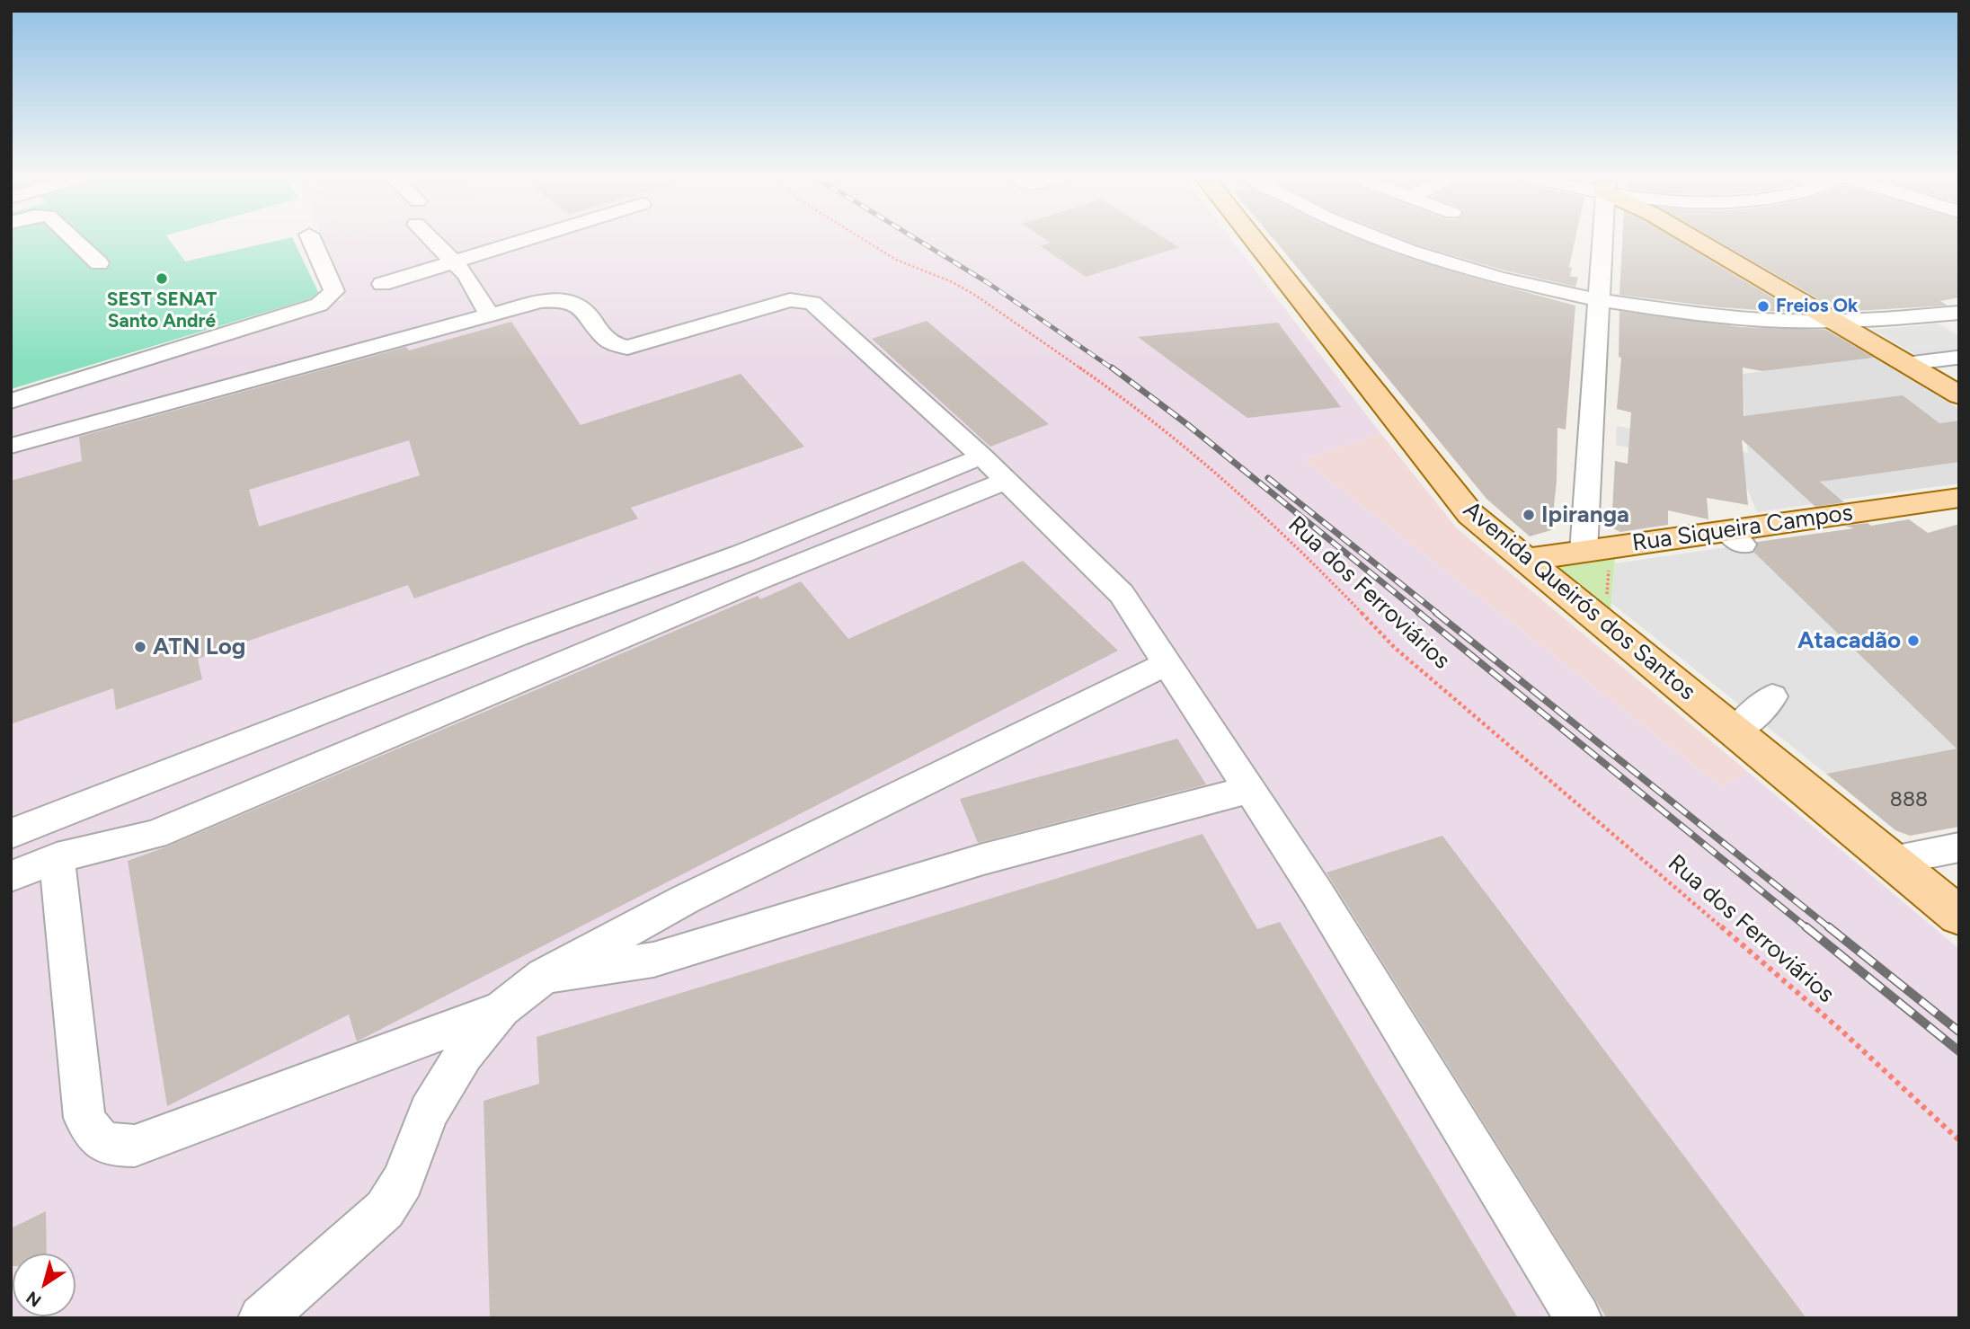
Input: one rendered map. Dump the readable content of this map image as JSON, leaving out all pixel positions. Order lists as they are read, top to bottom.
{
  "streets": {
    "main road": ["Rua Siqueira Campos", "Avenida Queirós dos Santos"],
    "path": ["Rua dos Ferroviários"]
  },
  "crossings": [
    ["Rua Siqueira Campos", "Avenida Queirós dos Santos"]
  ],
  "places": [
    "SEST SENAT Santo André",
    "Freios Ok",
    "Ipiranga",
    "Atacadão",
    "ATN Log"
  ],
  "house_numbers": ["888"],
  "north": "bottom left"
}
